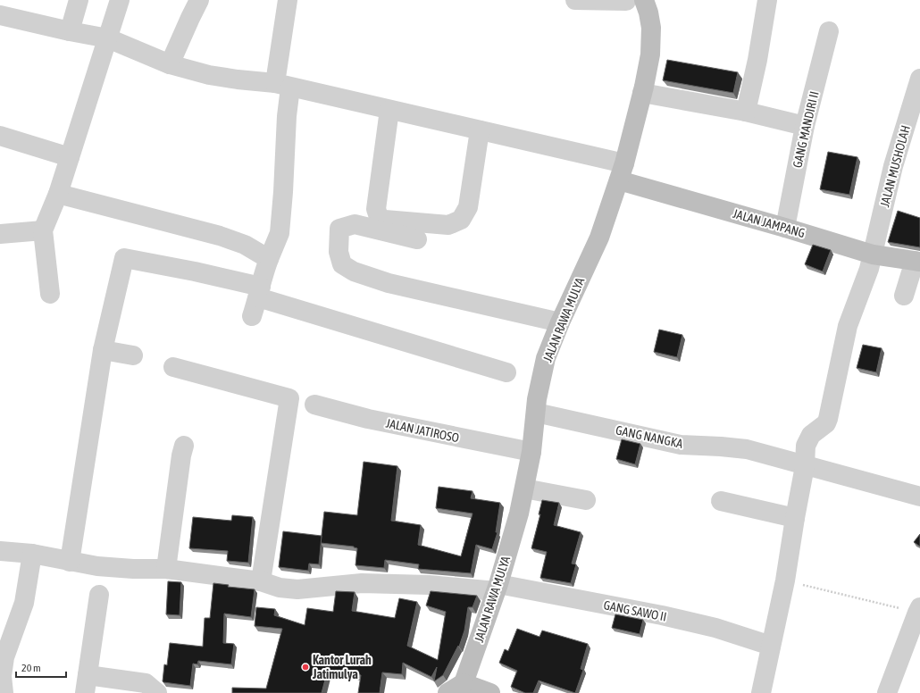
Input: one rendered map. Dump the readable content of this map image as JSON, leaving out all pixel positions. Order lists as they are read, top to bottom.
{
  "streets": {
    "main road": ["JALAN JAMPANG", "JALAN RAWA MULYA"],
    "street": [
      "GANG MANDIRI II",
      "JALAN MUSHOLAH",
      "JALAN JATIROSO",
      "GANG NANGKA",
      "GANG SAWO II"
    ]
  },
  "crossings": [
    ["GANG MANDIRI II", "JALAN JAMPANG"],
    ["JALAN MUSHOLAH", "JALAN JAMPANG"],
    ["JALAN MUSHOLAH", "GANG NANGKA"],
    ["JALAN MUSHOLAH", "GANG SAWO II"],
    ["JALAN JAMPANG", "JALAN RAWA MULYA"],
    ["JALAN RAWA MULYA", "JALAN JATIROSO"],
    ["JALAN RAWA MULYA", "GANG NANGKA"],
    ["JALAN RAWA MULYA", "GANG SAWO II"]
  ],
  "places": ["Kantor Lurah Jatimulya"],
  "scale_bar": "20 m"
}
